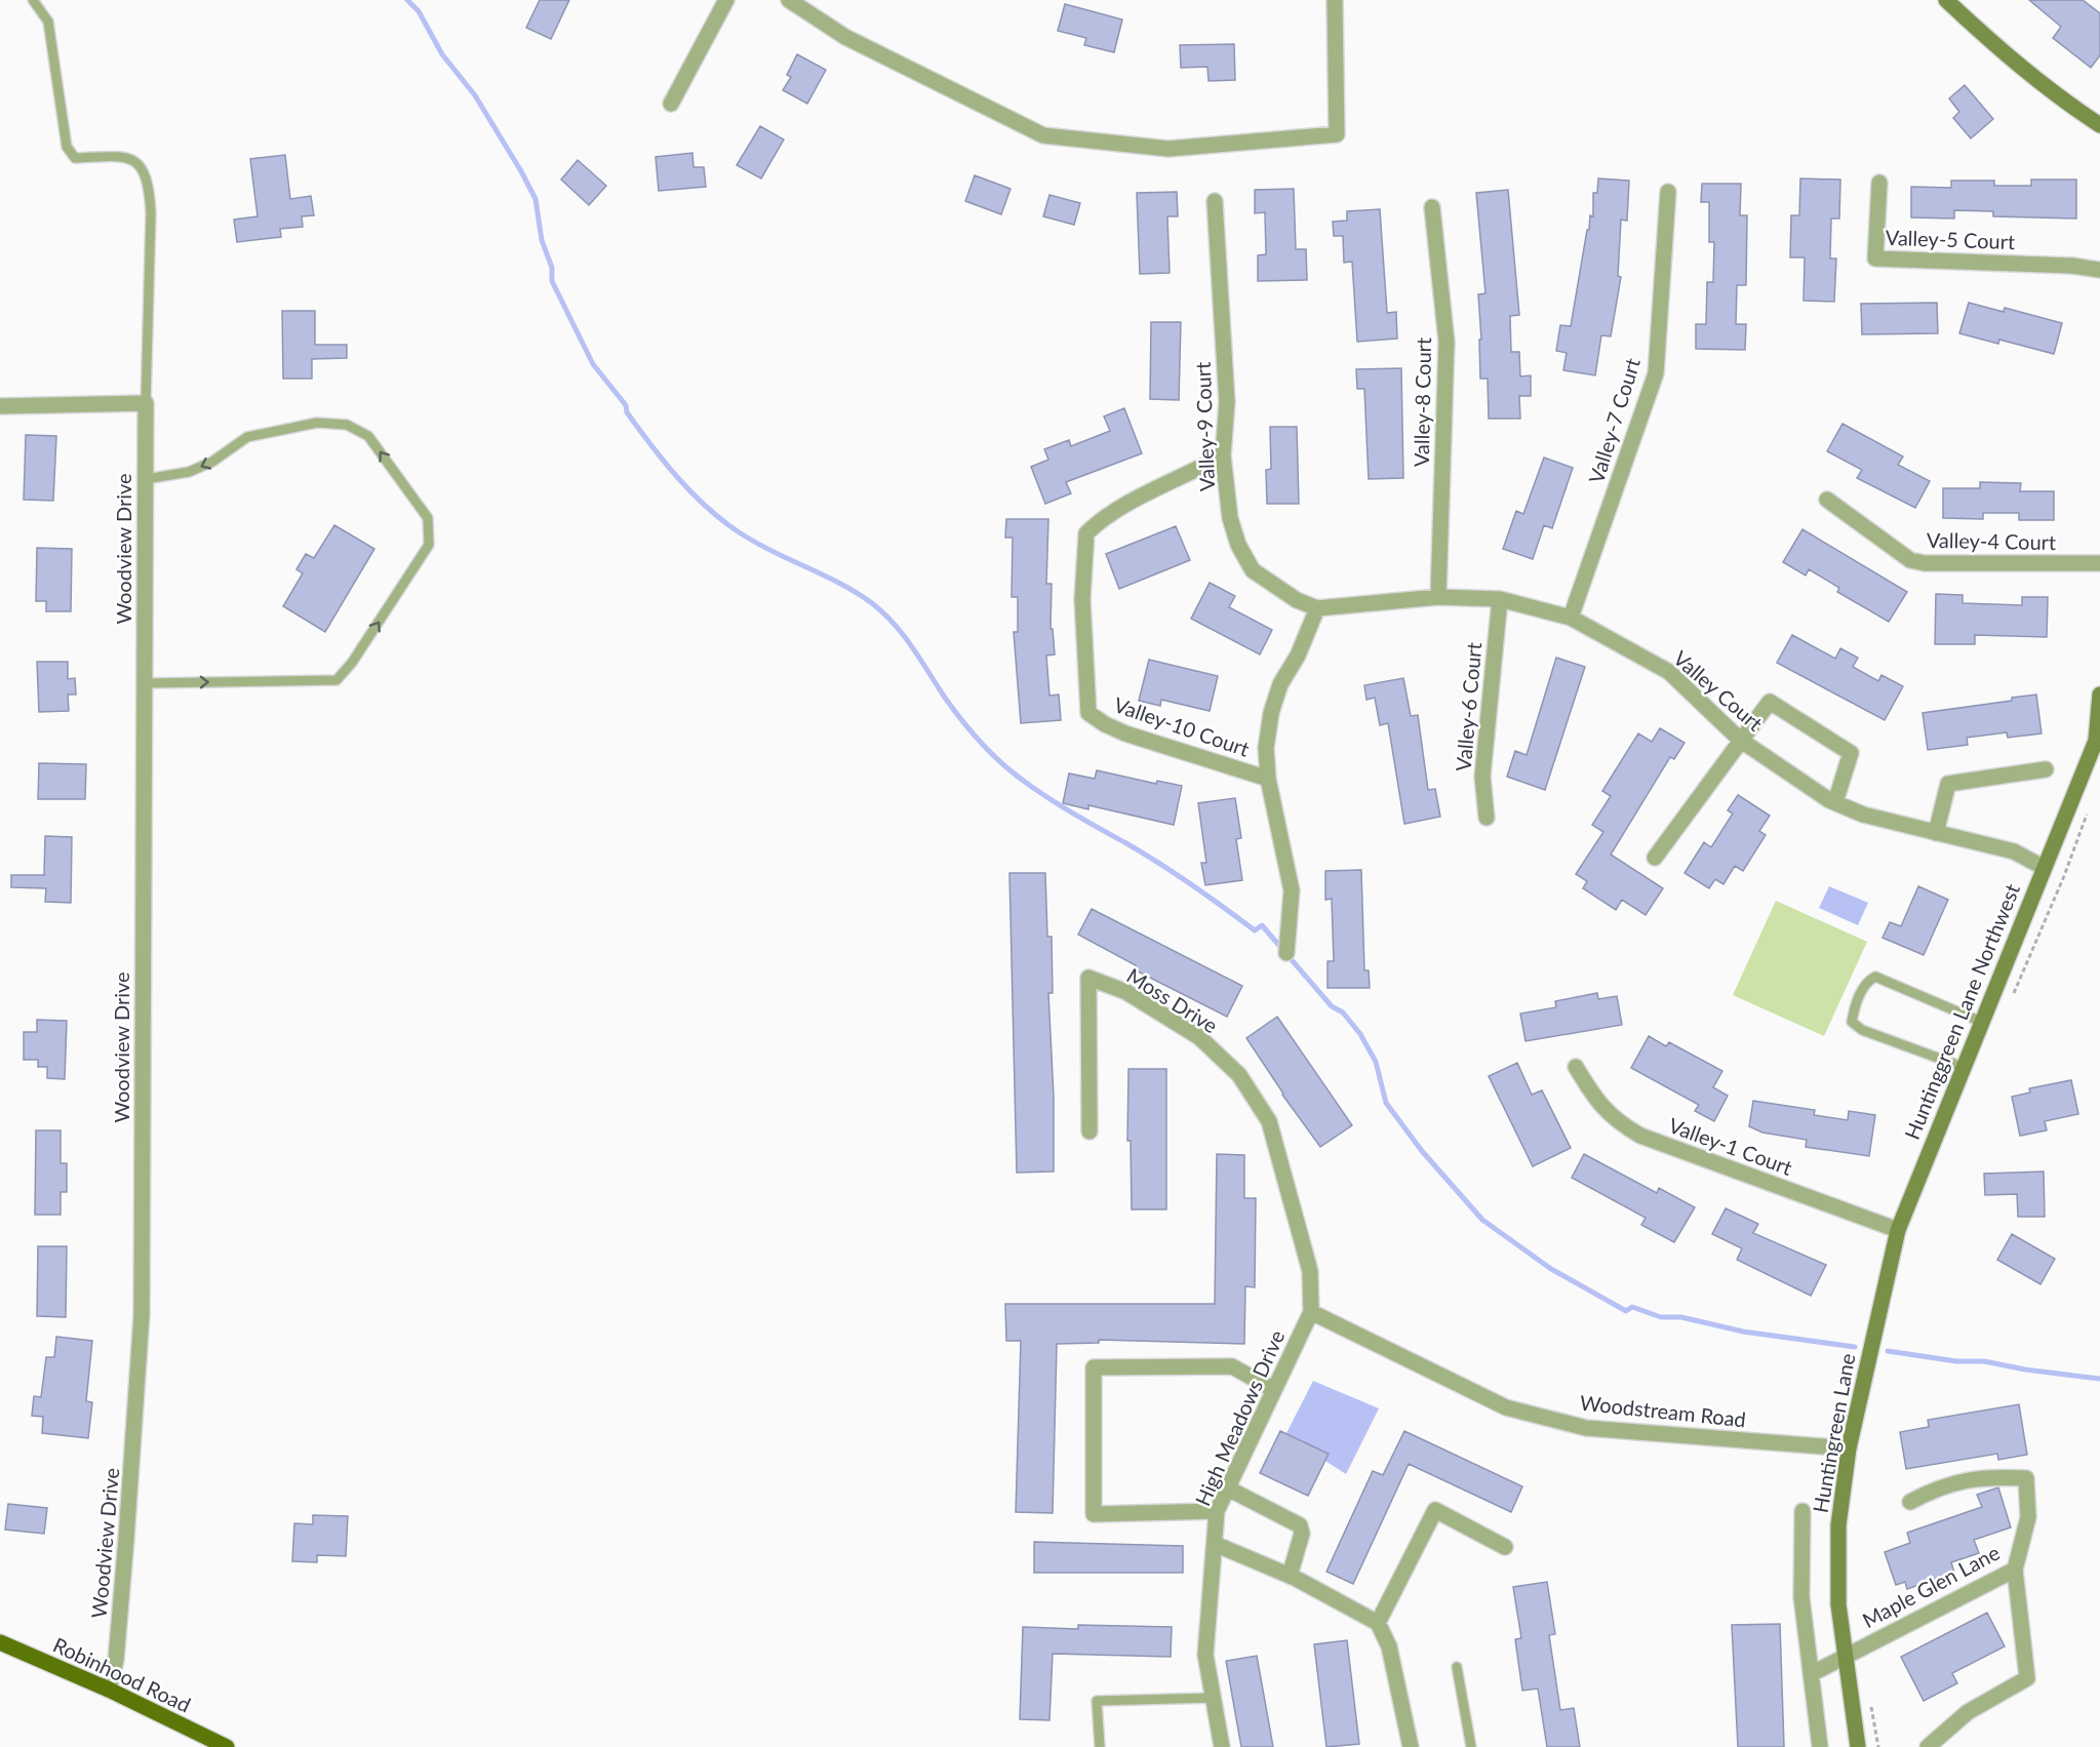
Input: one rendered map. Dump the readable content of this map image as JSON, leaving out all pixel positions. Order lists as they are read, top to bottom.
{
  "streets": {
    "main road": ["Robinhood Road"],
    "street": [
      "Valley-5 Court",
      "Valley-8 Court",
      "Valley-7 Court",
      "Valley-9 Court",
      "Valley-4 Court",
      "Woodview Drive",
      "Valley Court",
      "Valley-6 Court",
      "Valley-10 Court",
      "Moss Drive",
      "Huntinggreen Lane Northwest",
      "Valley-1 Court",
      "Woodstream Road",
      "High Meadows Drive",
      "Huntingreen Lane",
      "Maple Glen Lane"
    ]
  },
  "crossings": [
    ["Valley-8 Court", "Valley Court"],
    ["Valley-7 Court", "Valley Court"],
    ["Valley-9 Court", "Valley Court"],
    ["Valley-9 Court", "Valley-10 Court"],
    ["Woodview Drive", "Robinhood Road"],
    ["Valley Court", "Valley-6 Court"],
    ["Valley Court", "Valley-10 Court"],
    ["Valley Court", "Huntinggreen Lane Northwest"],
    ["Moss Drive", "Woodstream Road"],
    ["Moss Drive", "High Meadows Drive"],
    ["Huntinggreen Lane Northwest", "Valley-1 Court"],
    ["Huntinggreen Lane Northwest", "Huntingreen Lane"],
    ["Woodstream Road", "High Meadows Drive"],
    ["Woodstream Road", "Huntingreen Lane"],
    ["Huntingreen Lane", "Maple Glen Lane"]
  ]
}
